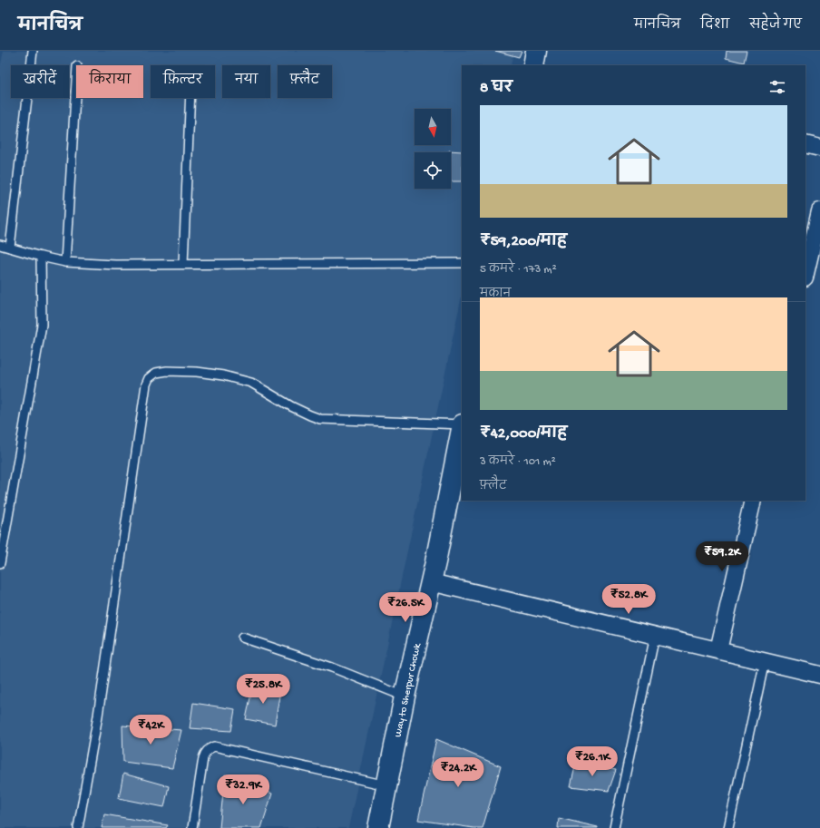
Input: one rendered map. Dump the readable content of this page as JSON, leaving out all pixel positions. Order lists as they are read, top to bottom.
{
  "streets": {
    "street": ["Way to Sherpur Chowk"]
  },
  "north": "bottom",
  "page": {
    "header": "मानचित्र",
    "nav": ["मानचित्र", "दिशा", "सहेजे गए"],
    "chip": [
      "खरीदें",
      "किराया",
      "फ़िल्टर",
      "नया",
      "फ़्लैट"
    ],
    "heading": "8 घर",
    "list": [
      {
        "name": "₹59,200/माह",
        "note": "5 कमरे · 173 m² · मकान"
      },
      {
        "name": "₹42,000/माह",
        "note": "3 कमरे · 101 m² · फ़्लैट"
      }
    ],
    "price": [
      "₹59.2K",
      "₹52.8K",
      "₹26.5K",
      "₹25.8K",
      "₹42K",
      "₹26.1K",
      "₹24.2K",
      "₹32.9K"
    ]
  }
}
